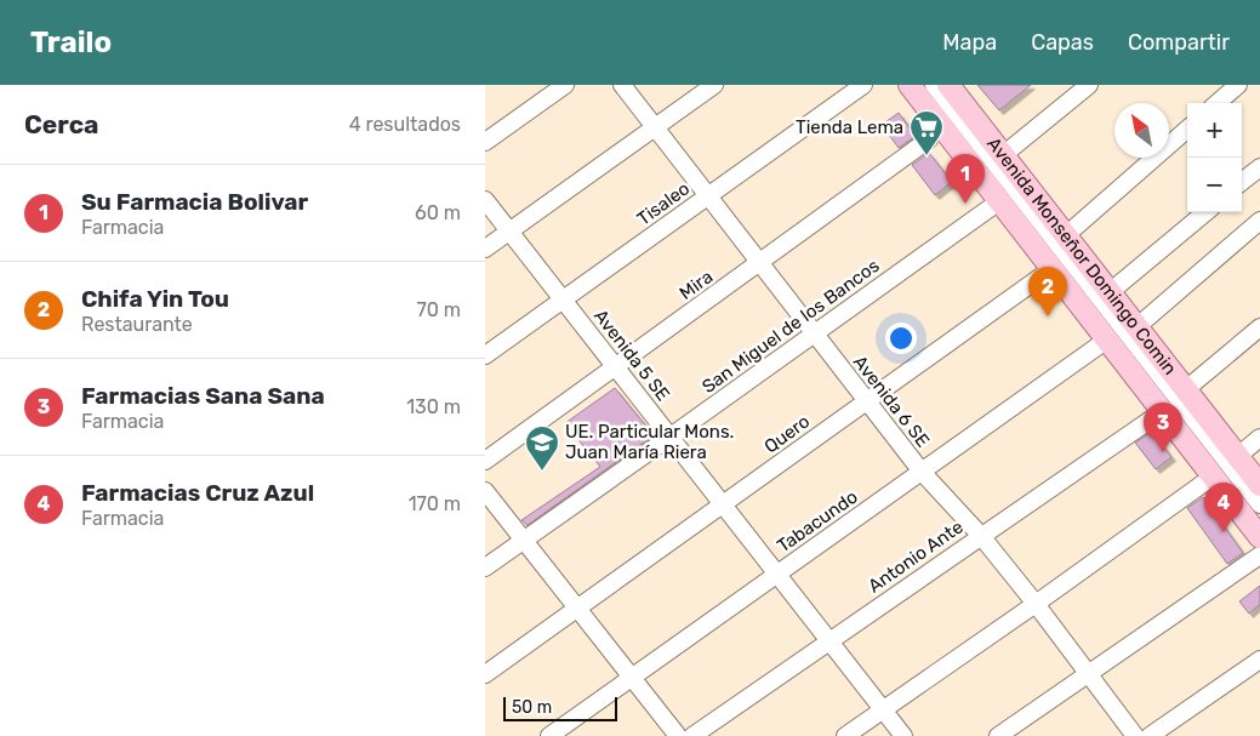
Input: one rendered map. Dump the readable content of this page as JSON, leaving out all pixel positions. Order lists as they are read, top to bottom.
{
  "streets": {
    "main road": ["Avenida Monseñor Domingo Comin"],
    "street": [
      "Tisaleo",
      "Mira",
      "San Miguel de los Bancos",
      "Avenida 5 SE",
      "Avenida 6 SE",
      "Quero",
      "Tabacundo",
      "Antonio Ante"
    ]
  },
  "crossings": [
    ["Tisaleo", "Avenida 5 SE"],
    ["Tisaleo", "Avenida 6 SE"],
    ["Avenida Monseñor Domingo Comin", "San Miguel de los Bancos"],
    ["Avenida Monseñor Domingo Comin", "Quero"],
    ["Avenida Monseñor Domingo Comin", "Tabacundo"],
    ["Avenida Monseñor Domingo Comin", "Antonio Ante"],
    ["Mira", "Avenida 5 SE"],
    ["Mira", "Avenida 6 SE"],
    ["San Miguel de los Bancos", "Avenida 5 SE"],
    ["San Miguel de los Bancos", "Avenida 6 SE"],
    ["Avenida 5 SE", "Quero"],
    ["Avenida 5 SE", "Tabacundo"],
    ["Avenida 5 SE", "Antonio Ante"],
    ["Avenida 6 SE", "Quero"],
    ["Avenida 6 SE", "Tabacundo"],
    ["Avenida 6 SE", "Antonio Ante"]
  ],
  "places": {
    "supermarket": ["Tienda Lema"],
    "school or university": ["UE. Particular Mons. Juan María Riera"]
  },
  "scale_bar": "50 m",
  "north": "top left",
  "page": {
    "header": "Trailo",
    "nav": ["Mapa", "Capas", "Compartir"],
    "heading": ["Cerca", "4 resultados"],
    "map_buttons": ["+", "−"],
    "pins": [
      "1",
      "2",
      "3",
      "4"
    ],
    "list": [
      {
        "mark": "1",
        "name": "Su Farmacia Bolivar",
        "note": "Farmacia",
        "value": "60 m"
      },
      {
        "mark": "2",
        "name": "Chifa Yin Tou",
        "note": "Restaurante",
        "value": "70 m"
      },
      {
        "mark": "3",
        "name": "Farmacias Sana Sana",
        "note": "Farmacia",
        "value": "130 m"
      },
      {
        "mark": "4",
        "name": "Farmacias Cruz Azul",
        "note": "Farmacia",
        "value": "170 m"
      }
    ],
    "scale": "50 m"
  }
}
